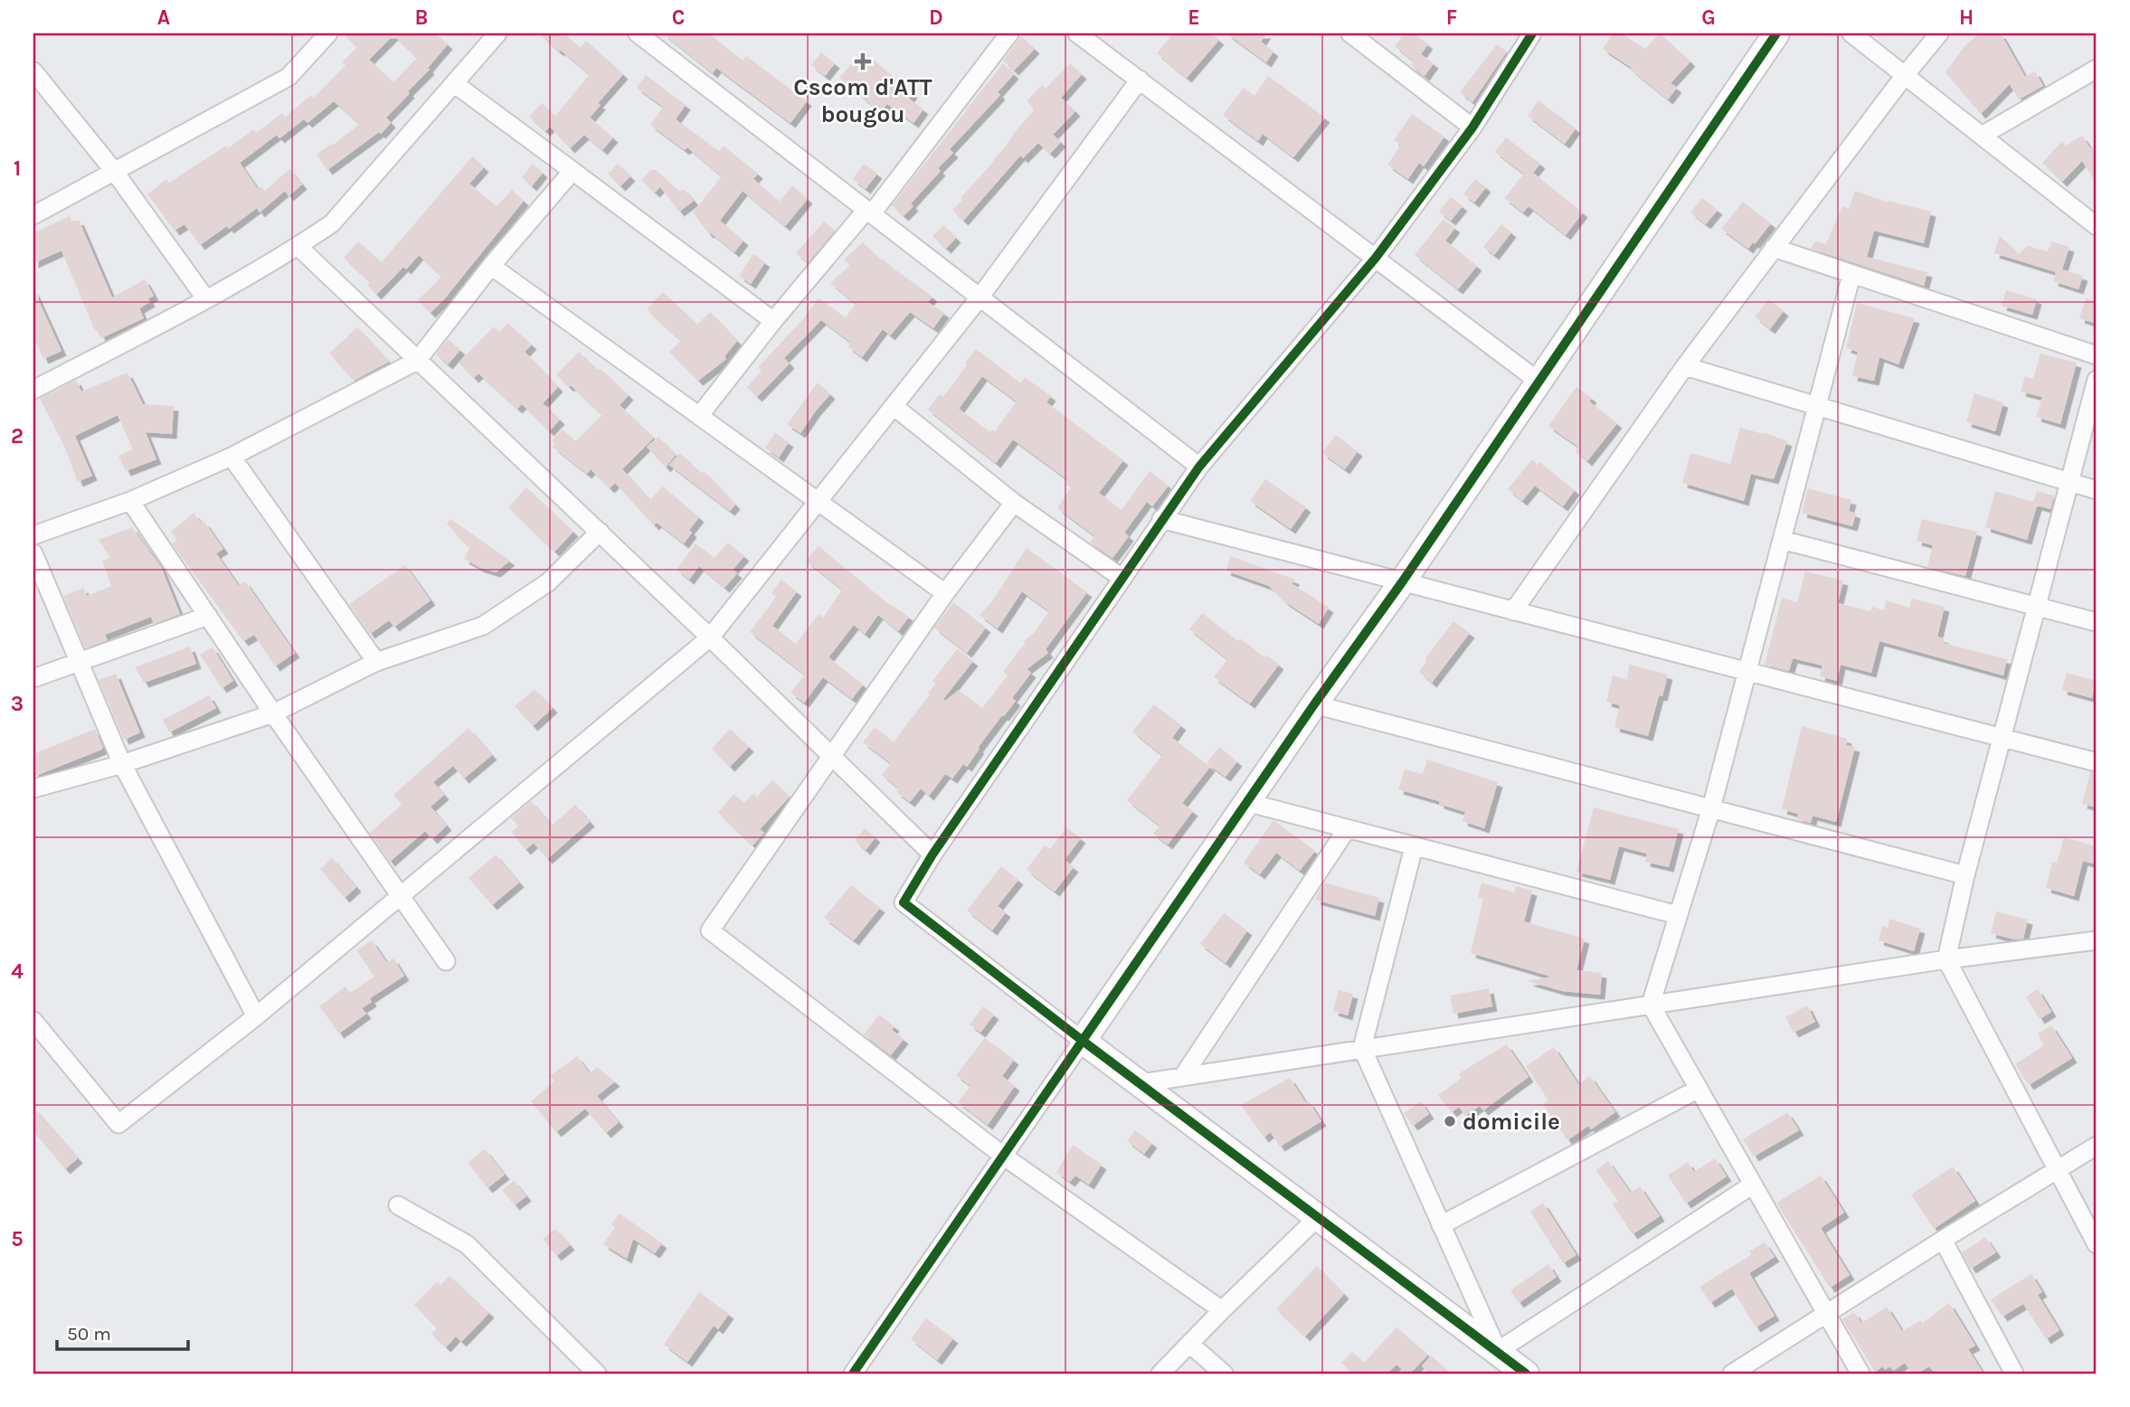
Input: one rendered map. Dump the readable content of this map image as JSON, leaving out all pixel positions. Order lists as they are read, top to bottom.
{
  "places": {
    "health": ["Cscom d'ATT bougou"],
    "other": ["domicile"]
  },
  "scale_bar": "50 m",
  "grid": {
    "columns": [
      "A",
      "B",
      "C",
      "D",
      "E",
      "F",
      "G",
      "H"
    ],
    "rows": [
      "1",
      "2",
      "3",
      "4",
      "5"
    ]
  }
}
